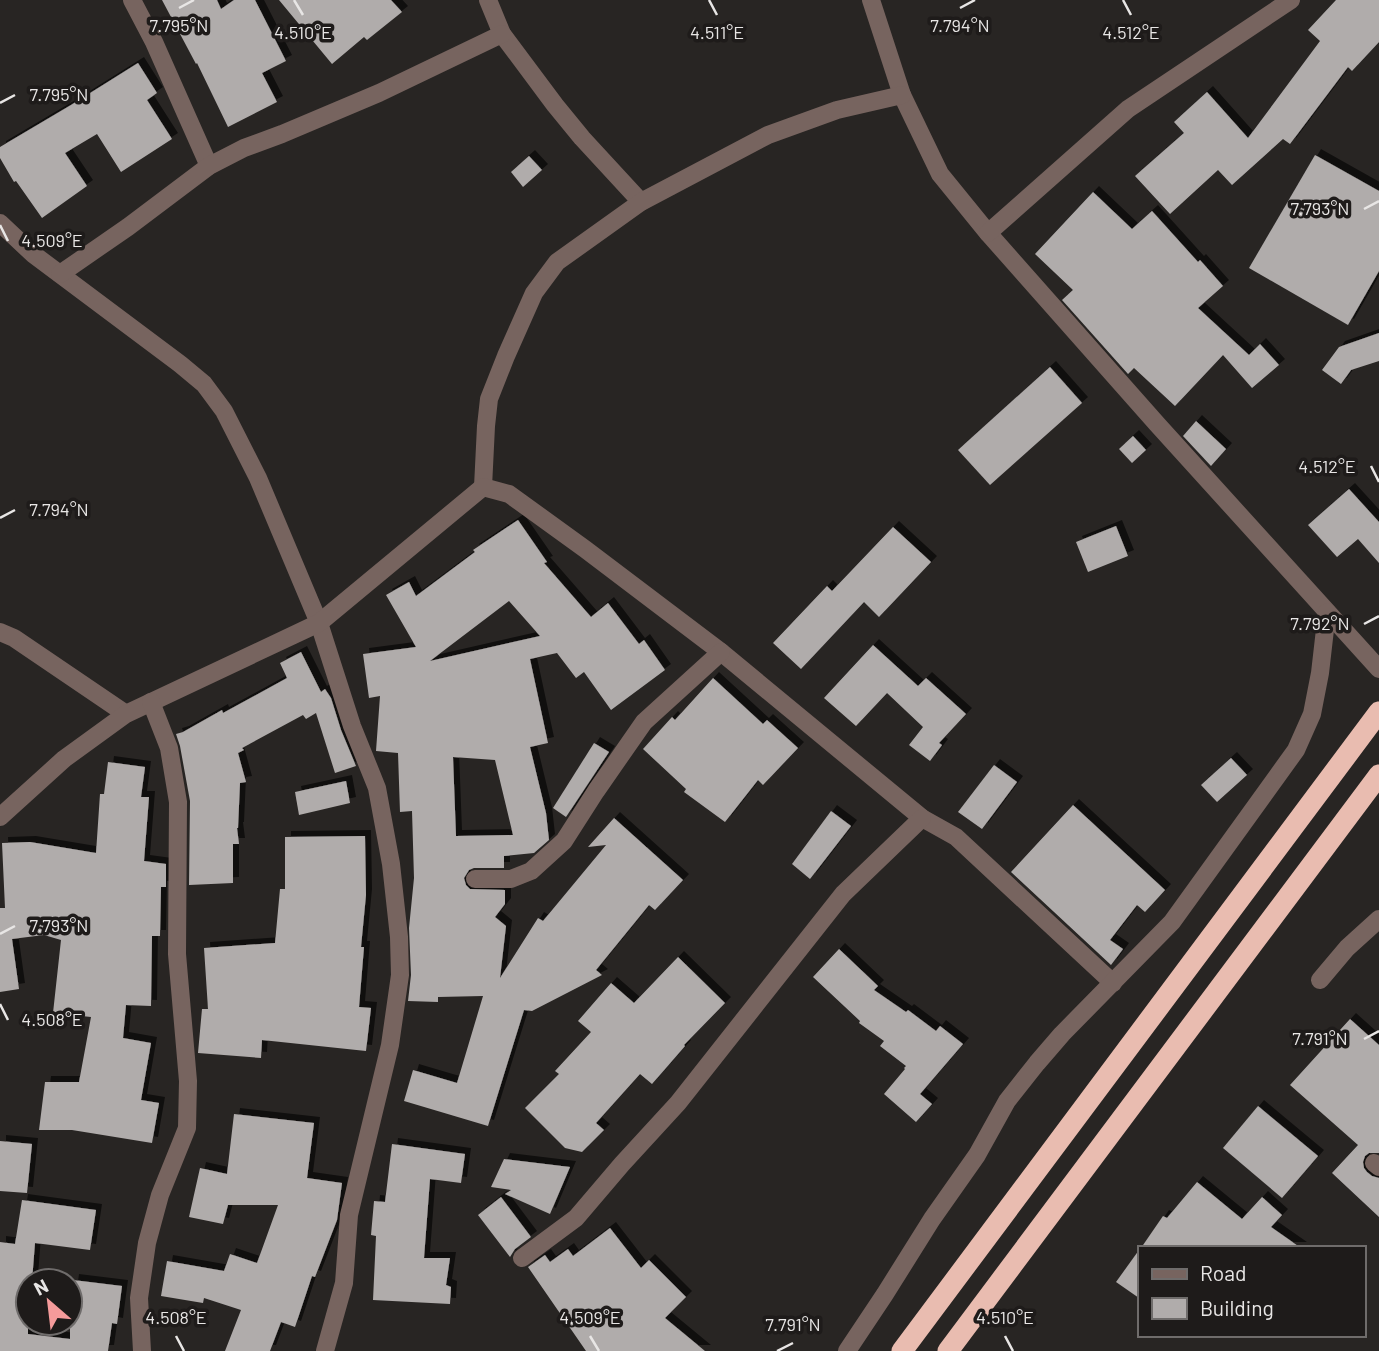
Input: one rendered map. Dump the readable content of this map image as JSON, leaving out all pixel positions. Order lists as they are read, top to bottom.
{
  "legend": ["Road", "Building"],
  "north": "top left",
  "coordinates": [
    "7.795°N",
    "7.794°N",
    "4.510°E",
    "4.511°E",
    "4.512°E",
    "7.793°N",
    "4.509°E",
    "7.792°N",
    "4.508°E",
    "7.791°N"
  ]
}
